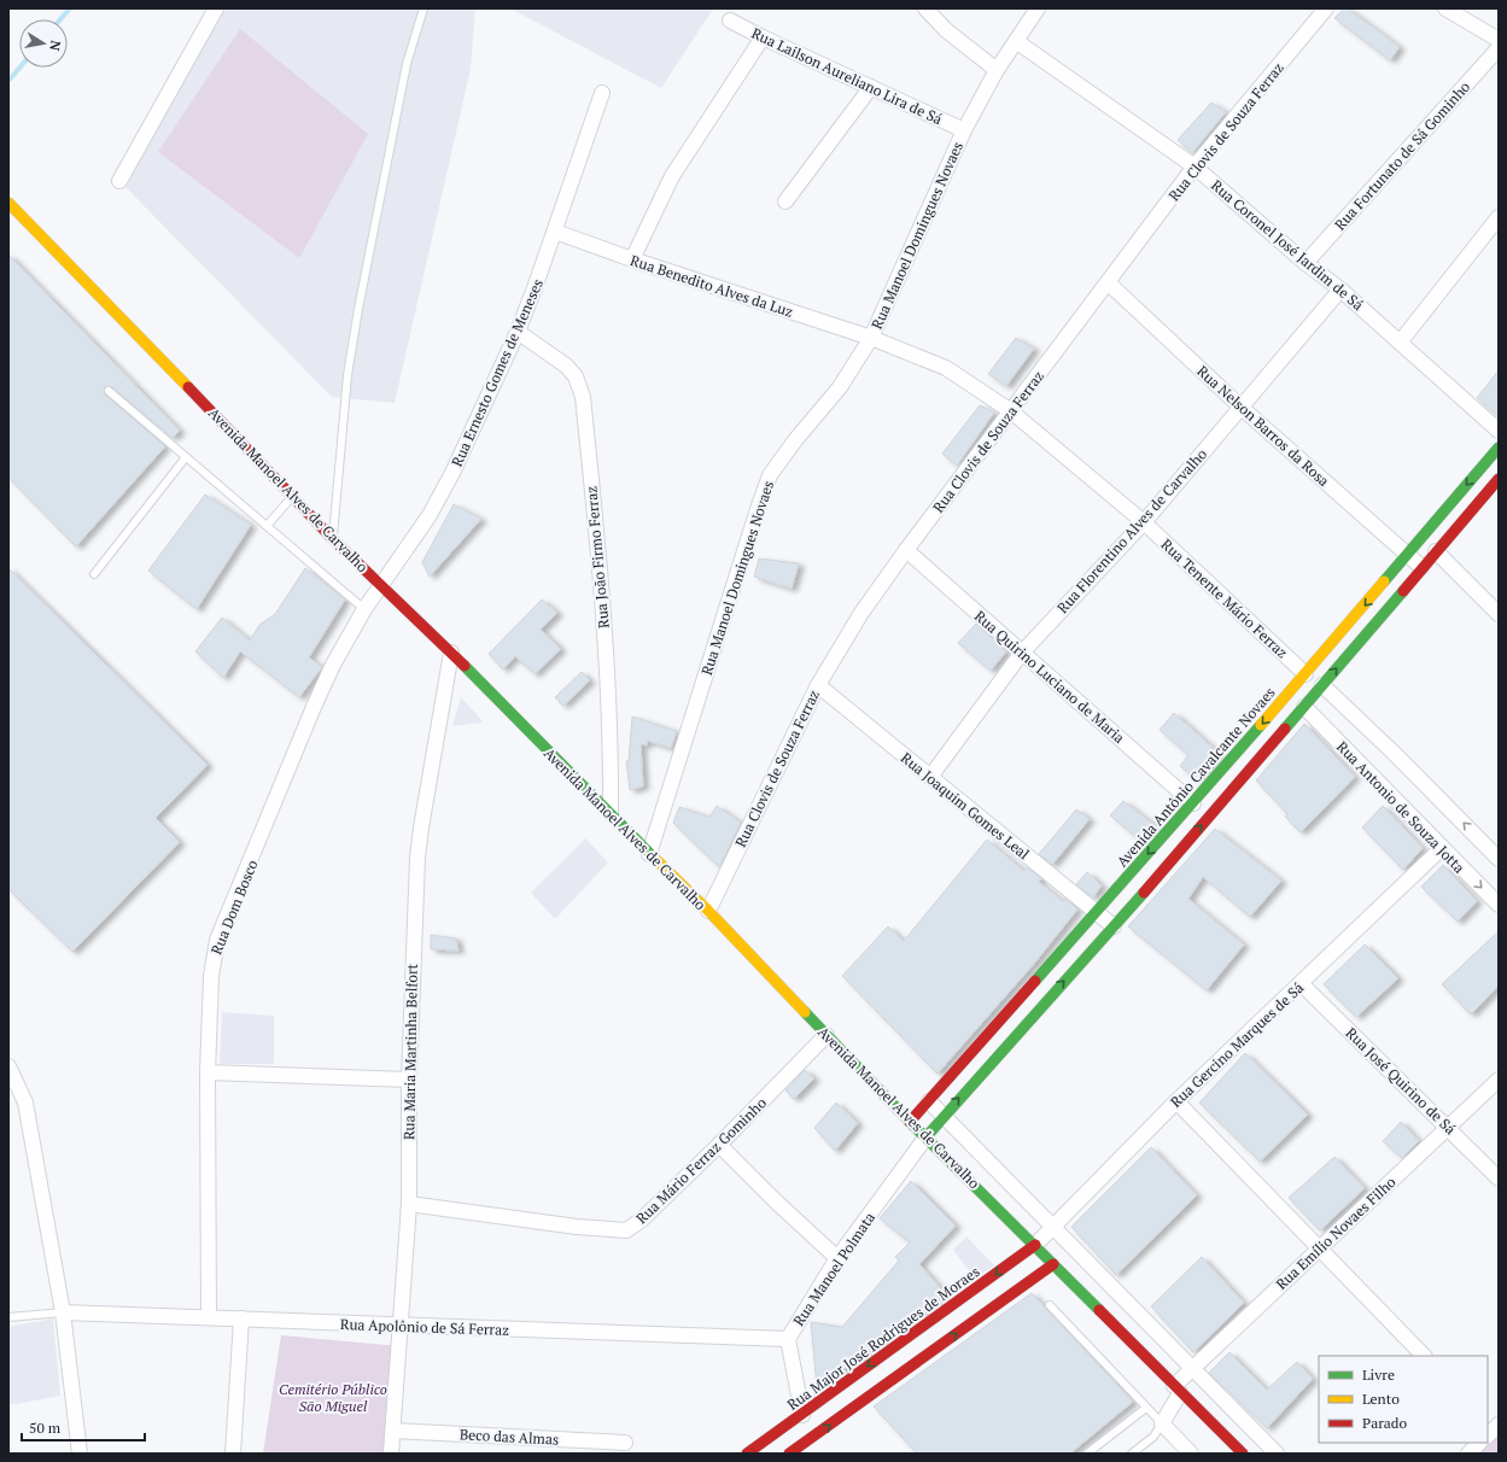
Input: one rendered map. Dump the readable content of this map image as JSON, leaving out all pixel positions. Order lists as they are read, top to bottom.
{
  "streets": {
    "street": [
      "Rua Lailson Aureliano Lira de Sá",
      "Rua Clovis de Souza Ferraz",
      "Rua Fortunato de Sá Gominho",
      "Rua Manoel Domingues Novaes",
      "Rua Coronel José Jardim de Sá",
      "Rua Benedito Alves da Luz",
      "Rua Ernesto Gomes de Meneses",
      "Rua Nelson Barros da Rosa",
      "Avenida Manoel Alves de Carvalho",
      "Rua Florentino Alves de Carvalho",
      "Rua João Firmo Ferraz",
      "Rua Tenente Mário Ferraz",
      "Rua Quirino Luciano de Maria",
      "Avenida Antônio Cavalcante Novaes",
      "Rua Joaquim Gomes Leal",
      "Rua Antonio de Souza Jotta",
      "Rua Dom Bosco",
      "Rua Gercino Marques de Sá",
      "Rua Maria Martinha Belfort",
      "Rua José Quirino de Sá",
      "Rua Mário Ferraz Gominho",
      "Rua Emílio Novaes Filho",
      "Rua Manoel Polmata",
      "Rua Apolônio de Sá Ferraz",
      "Rua Major José Rodrigues de Moraes",
      "Beco das Almas"
    ]
  },
  "crossings": [
    ["Rua Lailson Aureliano Lira de Sá", "Rua Manoel Domingues Novaes"],
    ["Rua Clovis de Souza Ferraz", "Rua Coronel José Jardim de Sá"],
    ["Rua Clovis de Souza Ferraz", "Rua Benedito Alves da Luz"],
    ["Rua Clovis de Souza Ferraz", "Rua Nelson Barros da Rosa"],
    ["Rua Clovis de Souza Ferraz", "Avenida Manoel Alves de Carvalho"],
    ["Rua Clovis de Souza Ferraz", "Rua Tenente Mário Ferraz"],
    ["Rua Clovis de Souza Ferraz", "Rua Quirino Luciano de Maria"],
    ["Rua Clovis de Souza Ferraz", "Rua Joaquim Gomes Leal"],
    ["Rua Fortunato de Sá Gominho", "Rua Coronel José Jardim de Sá"],
    ["Rua Manoel Domingues Novaes", "Rua Coronel José Jardim de Sá"],
    ["Rua Manoel Domingues Novaes", "Rua Benedito Alves da Luz"],
    ["Rua Manoel Domingues Novaes", "Avenida Manoel Alves de Carvalho"],
    ["Rua Coronel José Jardim de Sá", "Rua Florentino Alves de Carvalho"],
    ["Rua Benedito Alves da Luz", "Rua Ernesto Gomes de Meneses"],
    ["Rua Benedito Alves da Luz", "Rua Tenente Mário Ferraz"],
    ["Rua Ernesto Gomes de Meneses", "Avenida Manoel Alves de Carvalho"],
    ["Rua Ernesto Gomes de Meneses", "Rua João Firmo Ferraz"],
    ["Rua Ernesto Gomes de Meneses", "Rua Dom Bosco"],
    ["Rua Nelson Barros da Rosa", "Rua Florentino Alves de Carvalho"],
    ["Rua Nelson Barros da Rosa", "Avenida Antônio Cavalcante Novaes"],
    ["Avenida Manoel Alves de Carvalho", "Rua João Firmo Ferraz"],
    ["Avenida Manoel Alves de Carvalho", "Avenida Antônio Cavalcante Novaes"],
    ["Avenida Manoel Alves de Carvalho", "Rua Dom Bosco"],
    ["Avenida Manoel Alves de Carvalho", "Rua Gercino Marques de Sá"],
    ["Avenida Manoel Alves de Carvalho", "Rua Maria Martinha Belfort"],
    ["Avenida Manoel Alves de Carvalho", "Rua Mário Ferraz Gominho"],
    ["Avenida Manoel Alves de Carvalho", "Rua Emílio Novaes Filho"],
    ["Avenida Manoel Alves de Carvalho", "Rua Manoel Polmata"],
    ["Avenida Manoel Alves de Carvalho", "Rua Major José Rodrigues de Moraes"],
    ["Rua Florentino Alves de Carvalho", "Rua Tenente Mário Ferraz"],
    ["Rua Florentino Alves de Carvalho", "Rua Quirino Luciano de Maria"],
    ["Rua Florentino Alves de Carvalho", "Rua Joaquim Gomes Leal"],
    ["Rua Tenente Mário Ferraz", "Avenida Antônio Cavalcante Novaes"],
    ["Rua Quirino Luciano de Maria", "Avenida Antônio Cavalcante Novaes"],
    ["Avenida Antônio Cavalcante Novaes", "Rua Joaquim Gomes Leal"],
    ["Rua Antonio de Souza Jotta", "Rua Gercino Marques de Sá"],
    ["Rua Dom Bosco", "Rua Apolônio de Sá Ferraz"],
    ["Rua Gercino Marques de Sá", "Rua José Quirino de Sá"],
    ["Rua Gercino Marques de Sá", "Rua Major José Rodrigues de Moraes"],
    ["Rua Maria Martinha Belfort", "Rua Mário Ferraz Gominho"],
    ["Rua Maria Martinha Belfort", "Rua Apolônio de Sá Ferraz"],
    ["Rua Maria Martinha Belfort", "Beco das Almas"],
    ["Rua José Quirino de Sá", "Rua Emílio Novaes Filho"],
    ["Rua Manoel Polmata", "Rua Apolônio de Sá Ferraz"],
    ["Rua Manoel Polmata", "Rua Major José Rodrigues de Moraes"]
  ],
  "parks": ["Cemitério Público São Miguel"],
  "legend": ["Livre", "Lento", "Parado"],
  "scale_bar": "50 m",
  "north": "right"
}
